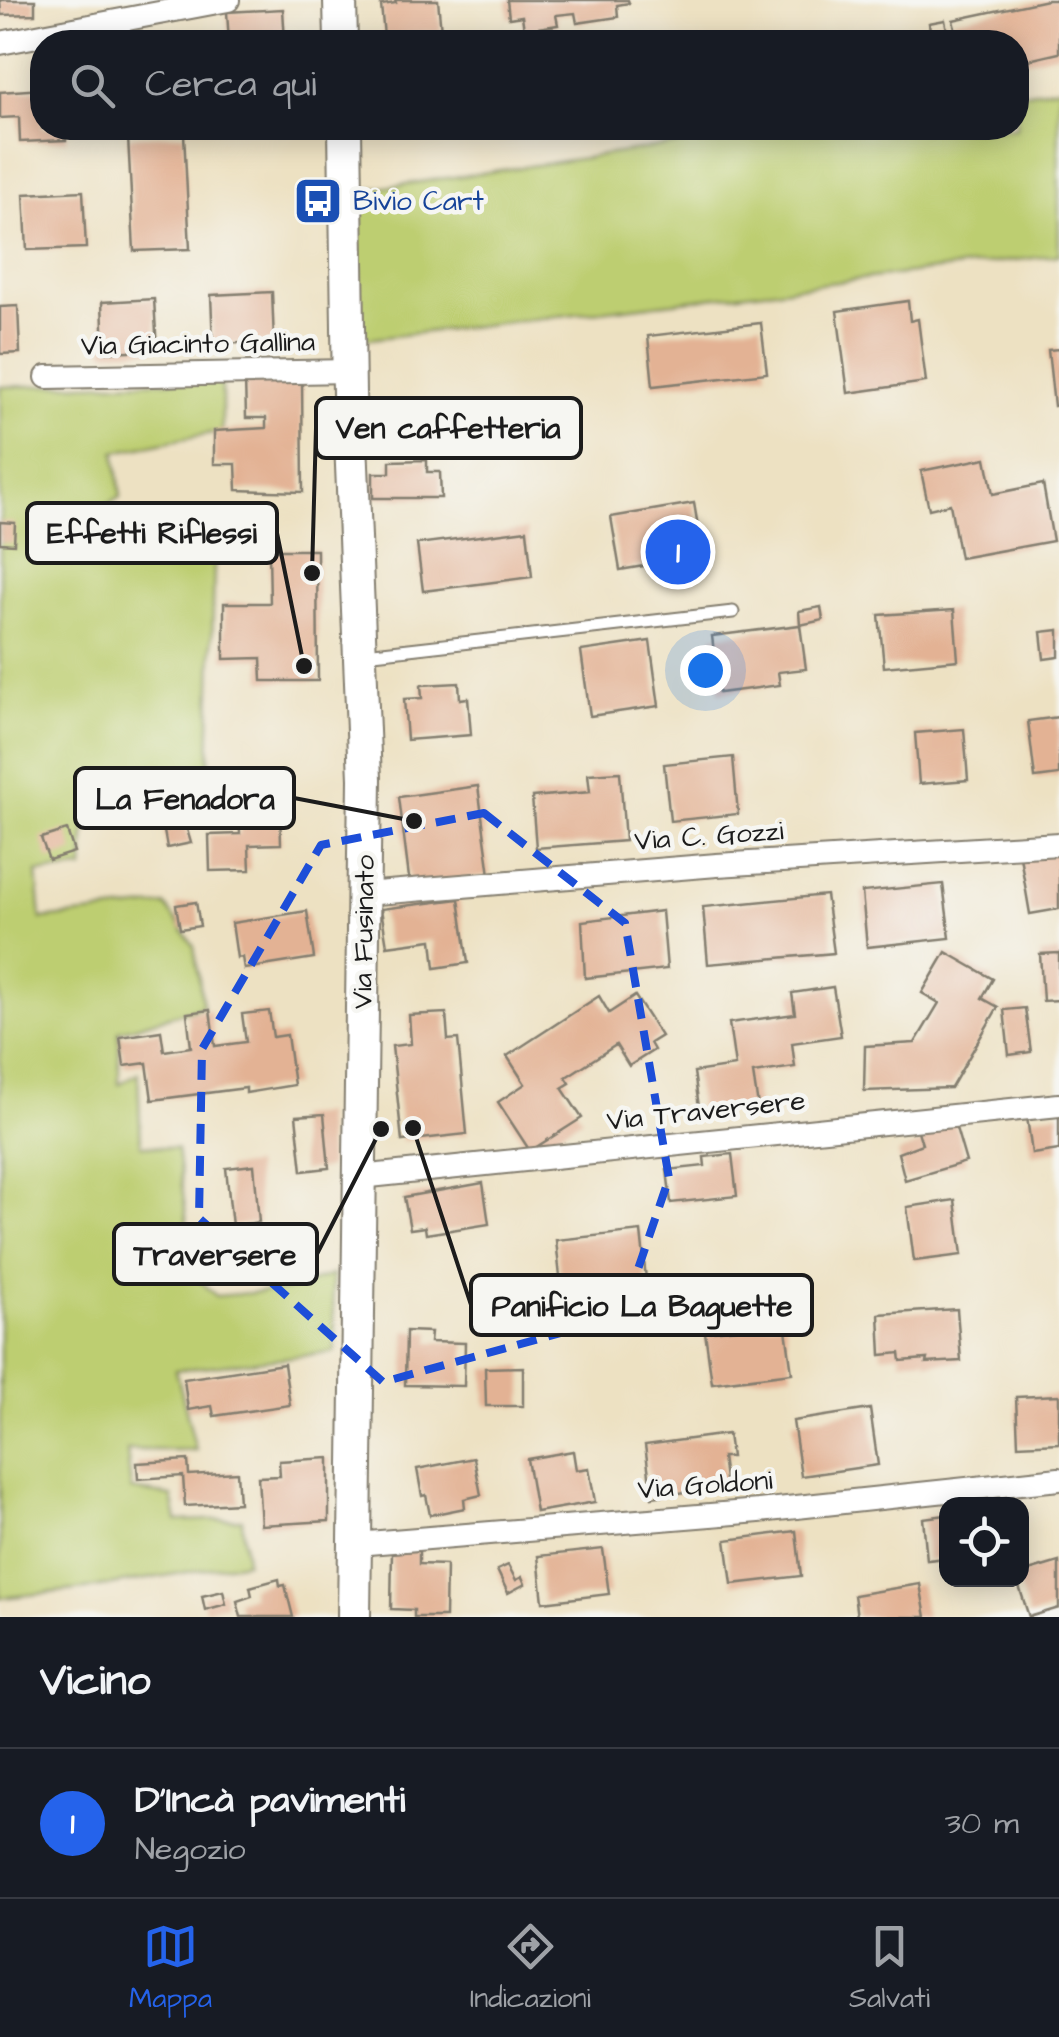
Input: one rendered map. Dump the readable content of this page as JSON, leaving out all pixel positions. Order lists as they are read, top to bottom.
{
  "streets": {
    "main road": ["Via Fusinato"],
    "street": [
      "Via Giacinto Gallina",
      "Via C. Gozzi",
      "Via Traversere",
      "Via Goldoni"
    ]
  },
  "crossings": [
    ["Via Giacinto Gallina", "Via Fusinato"],
    ["Via C. Gozzi", "Via Fusinato"],
    ["Via Fusinato", "Via Traversere"],
    ["Via Fusinato", "Via Goldoni"]
  ],
  "places": {
    "bus stop": ["Bivio Cart"],
    "other": [
      "Ven caffetteria",
      "Effetti Riflessi",
      "La Fenadora",
      "Panificio La Baguette",
      "Traversere"
    ]
  },
  "page": {
    "search": "Cerca qui",
    "pins": "1",
    "heading": "Vicino",
    "list": [
      {
        "mark": "1",
        "name": "D'Incà pavimenti",
        "note": "Negozio",
        "value": "30 m"
      }
    ],
    "nav": ["Mappa", "Indicazioni", "Salvati"]
  }
}
